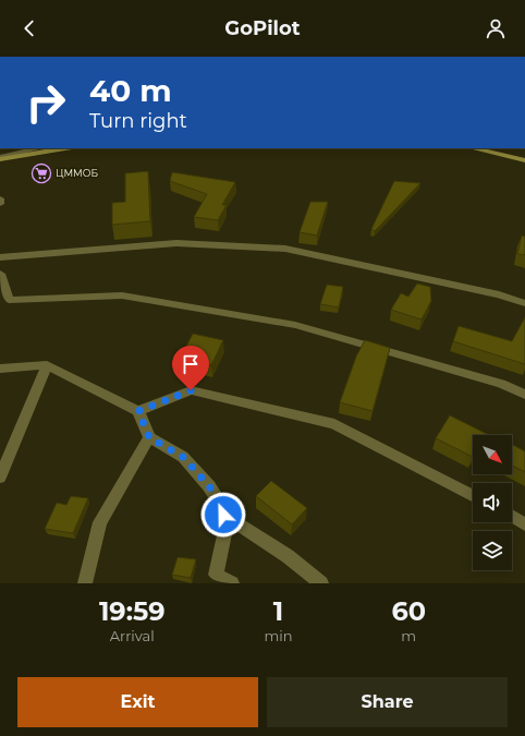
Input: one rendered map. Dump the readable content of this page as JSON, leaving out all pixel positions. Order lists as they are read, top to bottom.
{
  "places": {
    "supermarket": ["ЦММОБ"]
  },
  "north": "bottom right",
  "page": {
    "header": "GoPilot",
    "turn": ["40 m", "Turn right"],
    "eta": [
      "19:59",
      "Arrival",
      "1",
      "min",
      "60",
      "m"
    ],
    "buttons": ["Exit", "Share"]
  }
}
